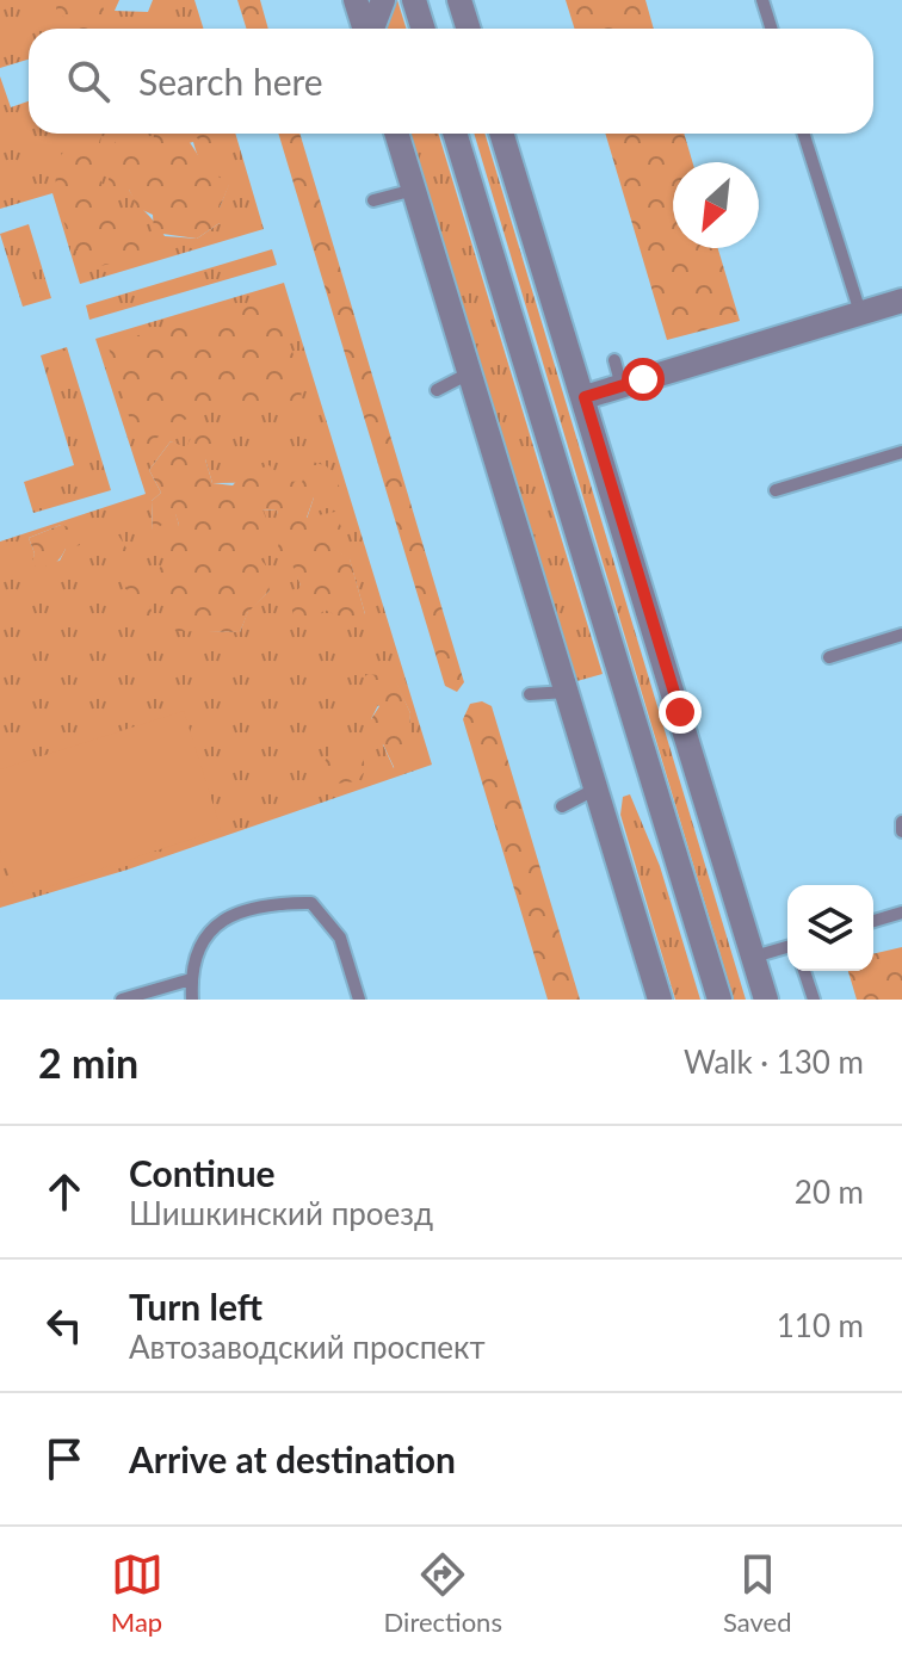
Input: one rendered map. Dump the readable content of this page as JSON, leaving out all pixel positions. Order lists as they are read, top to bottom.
{
  "north": "bottom left",
  "page": {
    "search": "Search here",
    "heading": ["2 min", "Walk · 130 m"],
    "list": [
      ["Continue", "Шишкинский проезд", "20 m"],
      ["Turn left", "Автозаводский проспект", "110 m"],
      "Arrive at destination"
    ],
    "nav": ["Map", "Directions", "Saved"]
  }
}
